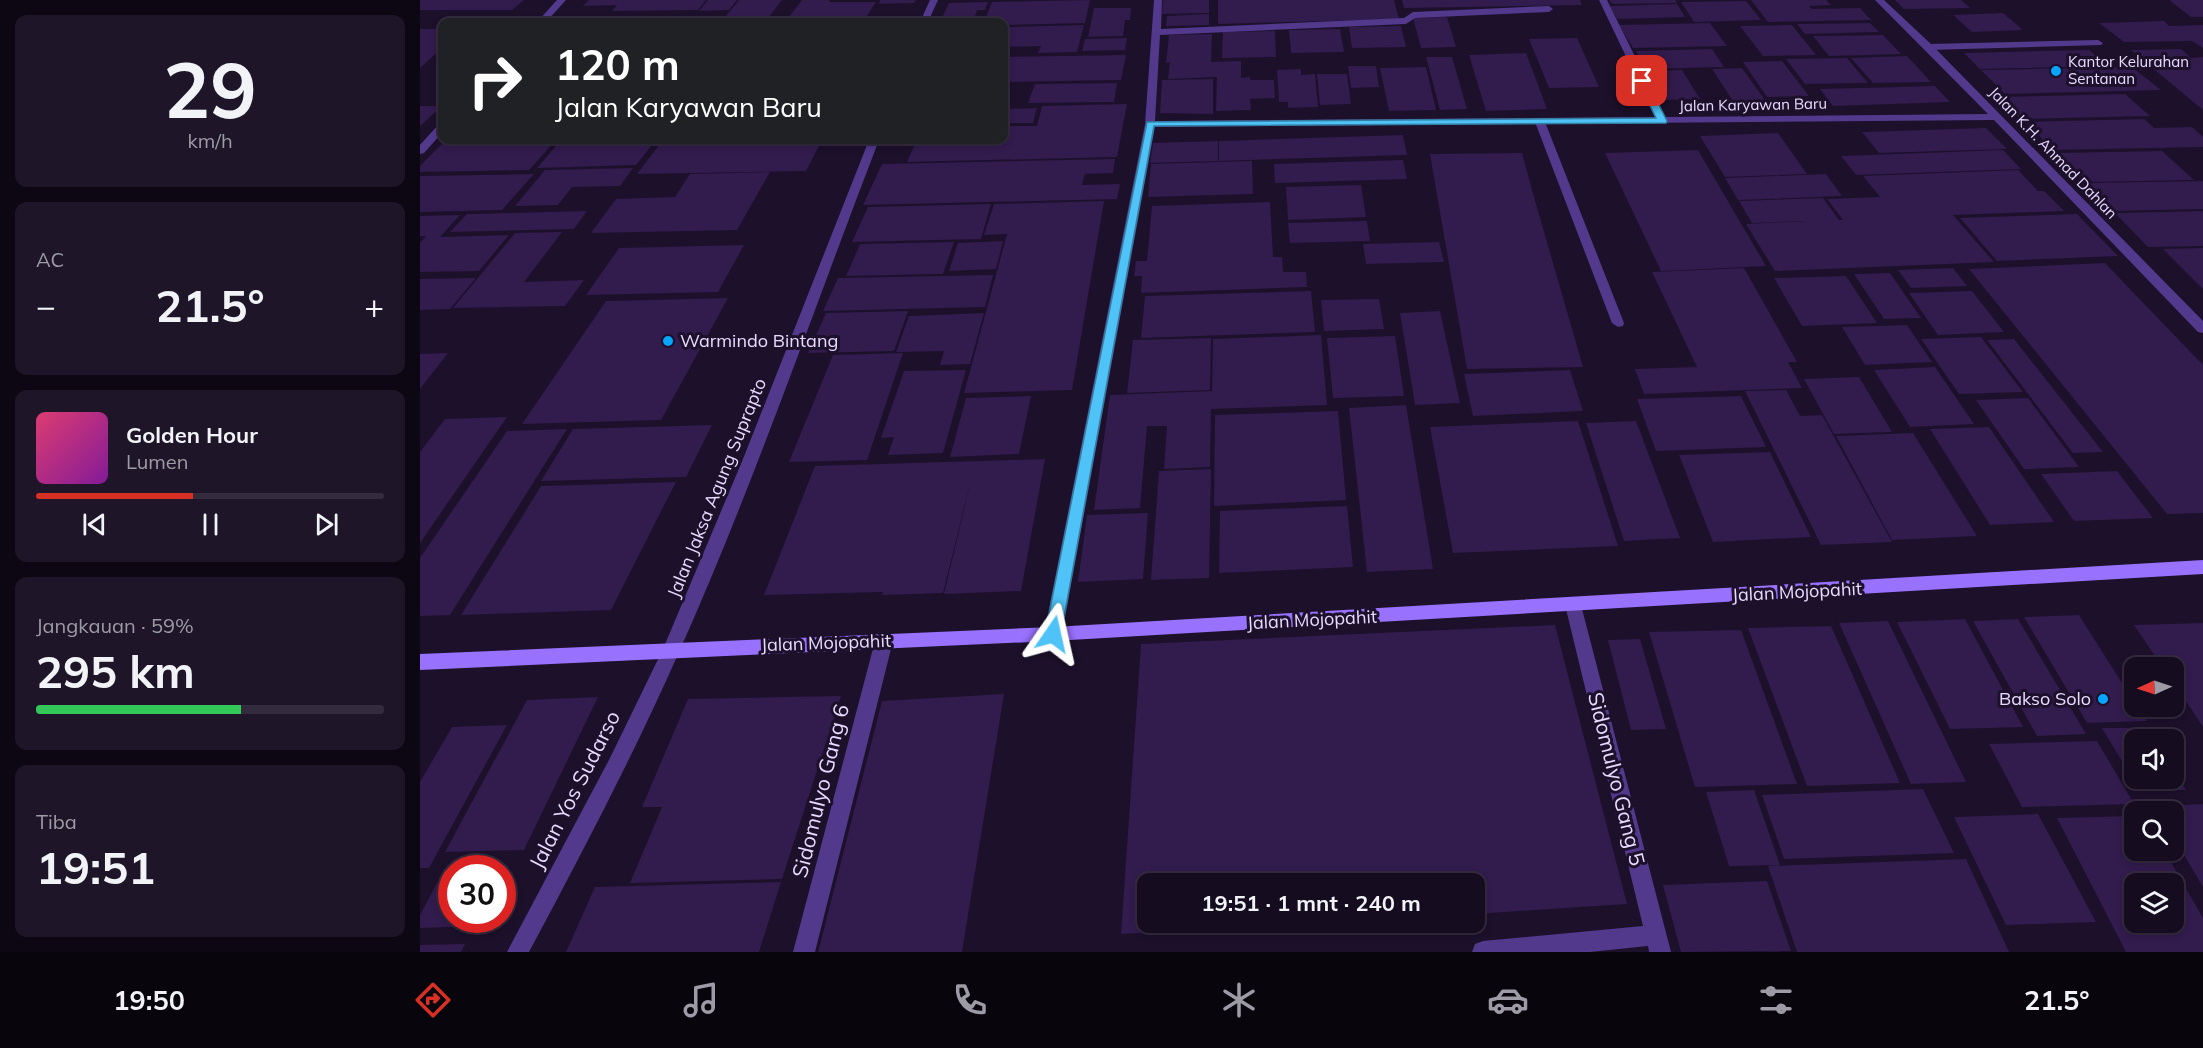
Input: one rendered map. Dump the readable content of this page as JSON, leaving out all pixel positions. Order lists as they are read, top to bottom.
{
  "streets": {
    "main road": ["Jalan Mojopahit"],
    "street": [
      "Jalan Karyawan Baru",
      "Jalan K.H. Ahmad Dahlan",
      "Jalan Jaksa Agung Suprapto",
      "Sidomulyo Gang 5",
      "Jalan Yos Sudarso",
      "Sidomulyo Gang 6"
    ]
  },
  "crossings": [
    ["Jalan Karyawan Baru", "Jalan K.H. Ahmad Dahlan"],
    ["Jalan Jaksa Agung Suprapto", "Jalan Mojopahit"],
    ["Jalan Jaksa Agung Suprapto", "Jalan Yos Sudarso"],
    ["Jalan Mojopahit", "Sidomulyo Gang 5"],
    ["Jalan Mojopahit", "Jalan Yos Sudarso"],
    ["Jalan Mojopahit", "Sidomulyo Gang 6"]
  ],
  "places": ["Kantor Kelurahan Sentanan", "Warmindo Bintang", "Bakso Solo"],
  "north": "left",
  "page": {
    "tile": [
      ["29", "km/h"],
      "AC",
      ["Jangkauan · 59%", "295 km"],
      ["Tiba", "19:51"]
    ],
    "turn": ["120 m", "Jalan Karyawan Baru"],
    "heat": ["−", "21.5°", "+"],
    "song": ["Golden Hour", "Lumen"],
    "limit": "30",
    "trip": "19:51 · 1 mnt · 240 m",
    "tabs": ["19:50", "21.5°"]
  }
}
